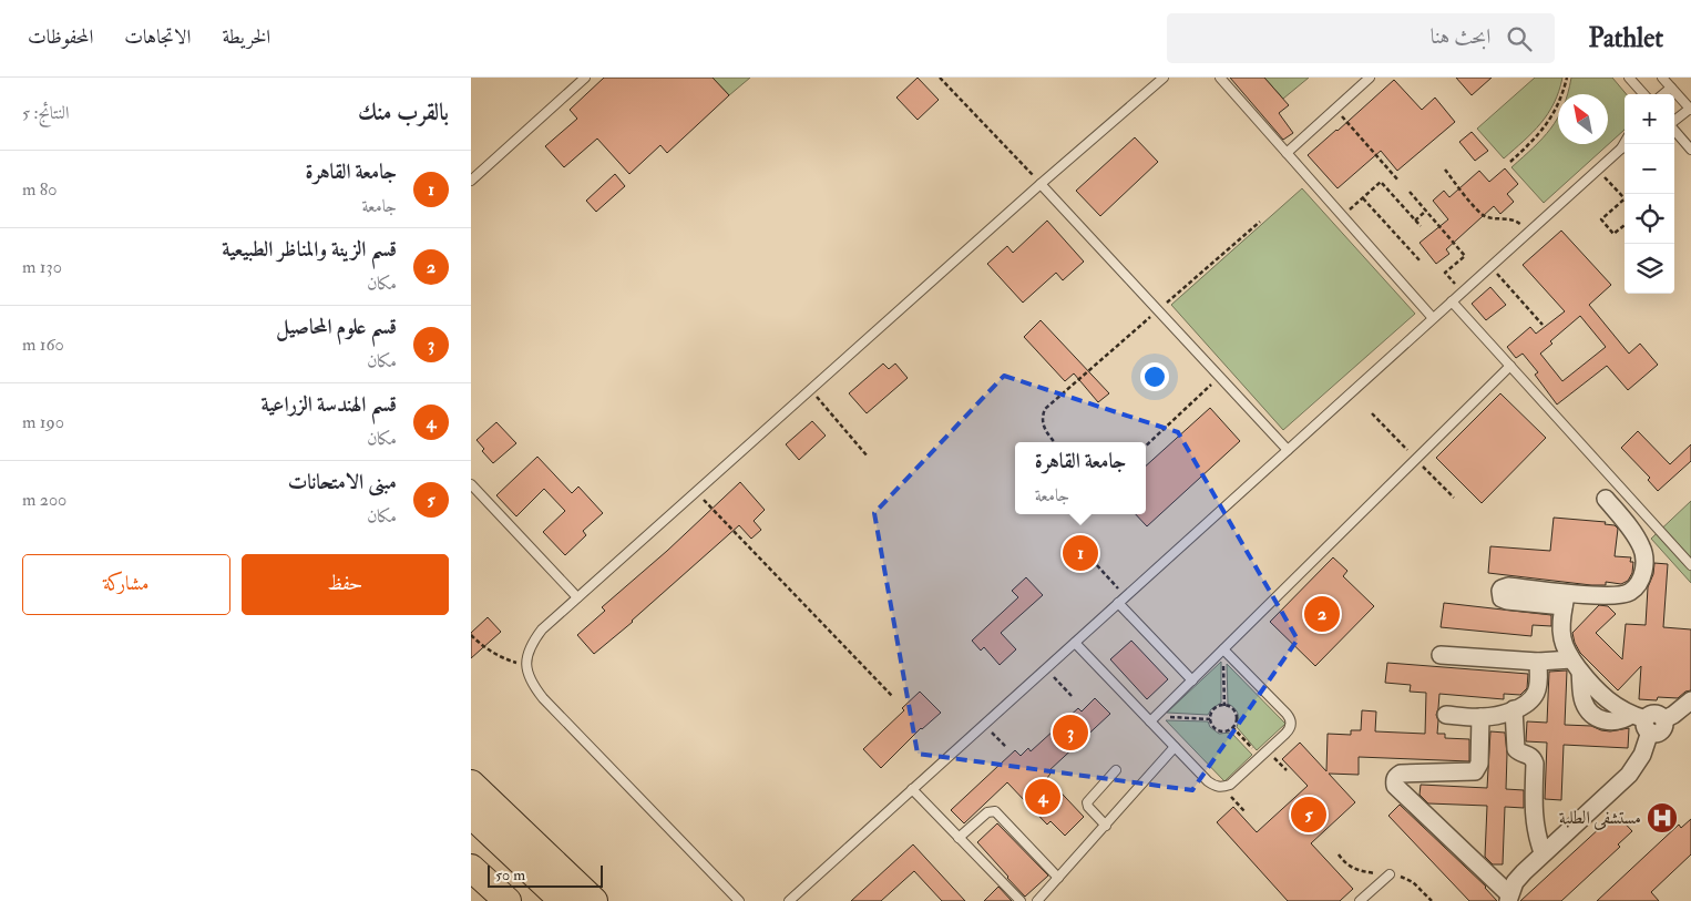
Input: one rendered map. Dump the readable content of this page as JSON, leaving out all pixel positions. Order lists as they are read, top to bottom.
{
  "places": {
    "hospital": ["مستشفى الطلبة"]
  },
  "scale_bar": "50 m",
  "north": "top left",
  "page": {
    "header": "Pathlet",
    "search": "ابحث هنا",
    "nav": ["الخريطة", "الاتجاهات", "المحفوظات"],
    "heading": ["بالقرب منك", "النتائج: 5"],
    "map_buttons": ["+", "−"],
    "list": [
      {
        "mark": "1",
        "name": "جامعة القاهرة",
        "note": "جامعة",
        "value": "80 m"
      },
      {
        "mark": "2",
        "name": "قسم الزينة والمناظر الطبيعية",
        "note": "مكان",
        "value": "130 m"
      },
      {
        "mark": "3",
        "name": "قسم علوم المحاصيل",
        "note": "مكان",
        "value": "160 m"
      },
      {
        "mark": "4",
        "name": "قسم الهندسة الزراعية",
        "note": "مكان",
        "value": "190 m"
      },
      {
        "mark": "5",
        "name": "مبنى الامتحانات",
        "note": "مكان",
        "value": "200 m"
      }
    ],
    "popup": ["جامعة القاهرة", "جامعة"],
    "pins": [
      "1",
      "2",
      "3",
      "4",
      "5"
    ],
    "buttons": ["حفظ", "مشاركة"],
    "scale": "50 m"
  }
}
